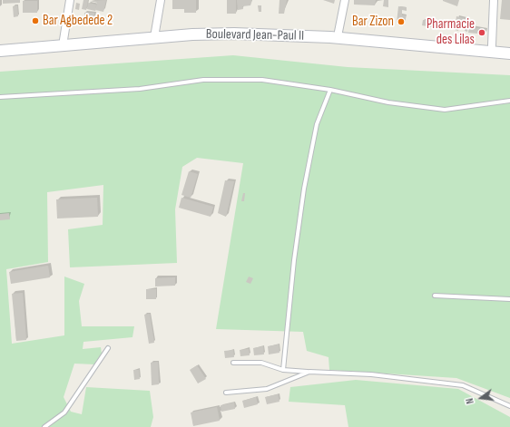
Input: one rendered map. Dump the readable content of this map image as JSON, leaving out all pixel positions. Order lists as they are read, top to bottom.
{
  "streets": {
    "main road": ["Boulevard Jean-Paul II"]
  },
  "places": ["Bar Agbedede 2", "Bar Zizon", "Pharmacie des Lilas"],
  "north": "left"
}
